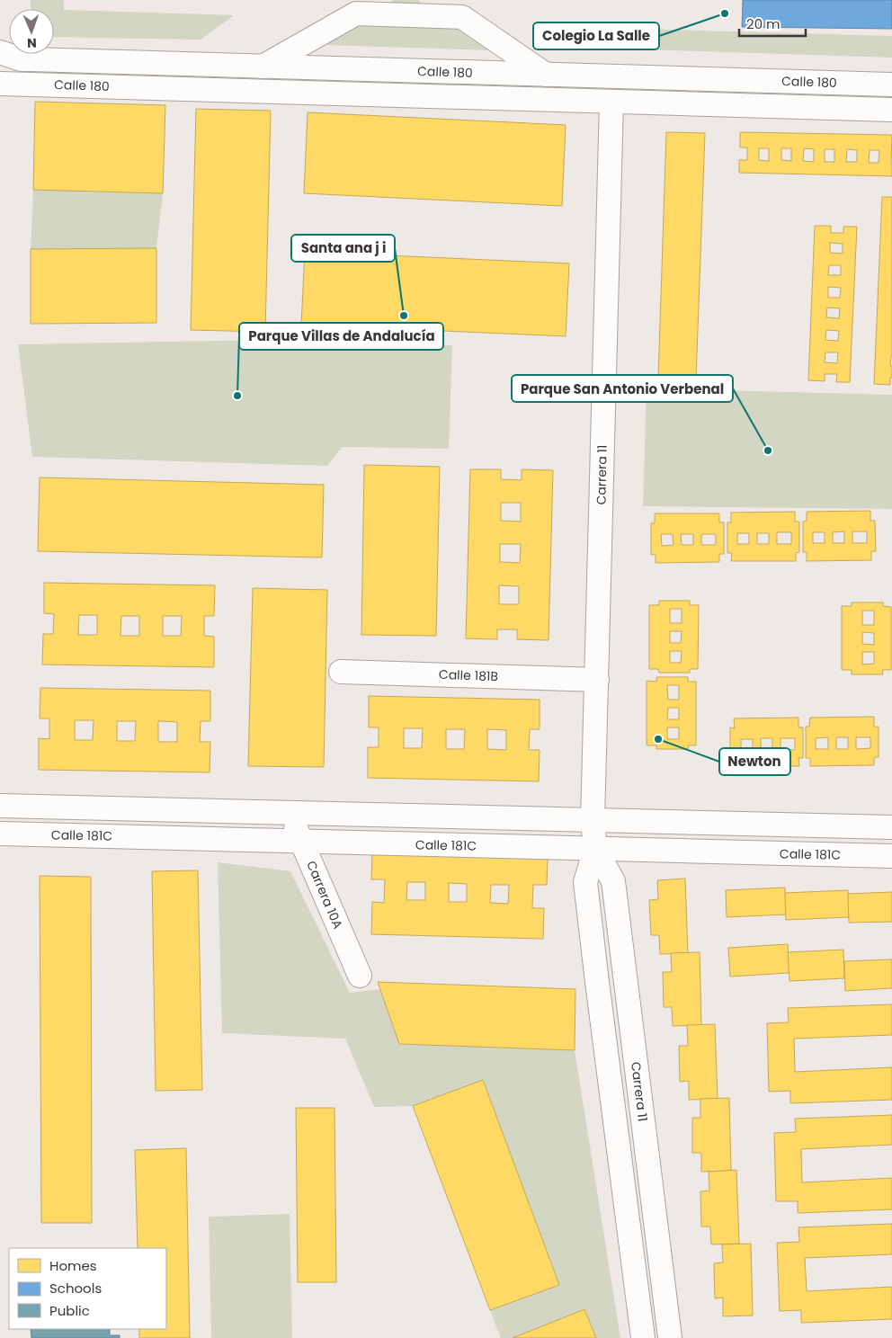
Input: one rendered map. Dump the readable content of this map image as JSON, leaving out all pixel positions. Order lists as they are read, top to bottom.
{
  "streets": {
    "street": [
      "Calle 180",
      "Carrera 11",
      "Calle 181B",
      "Calle 181C",
      "Carrera 10A"
    ]
  },
  "crossings": [
    ["Calle 180", "Carrera 11"],
    ["Carrera 11", "Calle 181B"],
    ["Carrera 11", "Calle 181C"],
    ["Calle 181C", "Carrera 10A"]
  ],
  "places": [
    "Colegio La Salle",
    "Santa ana j i",
    "Parque Villas de Andalucía",
    "Parque San Antonio Verbenal",
    "Newton"
  ],
  "legend": ["Homes", "Schools", "Public"],
  "scale_bar": "20 m",
  "north": "bottom"
}
